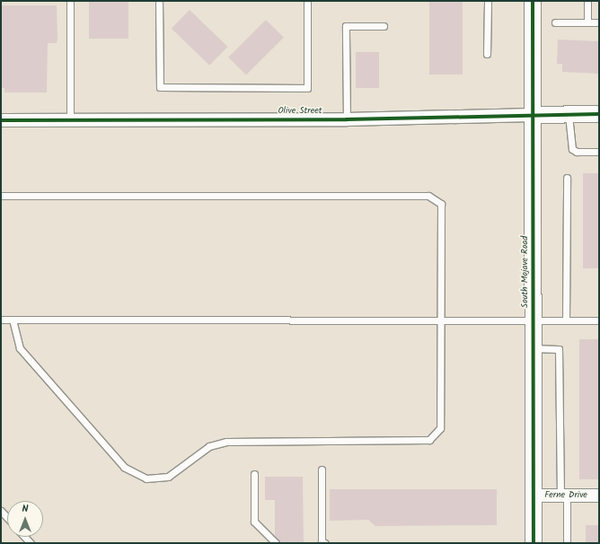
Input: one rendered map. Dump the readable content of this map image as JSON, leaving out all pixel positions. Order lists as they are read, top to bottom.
{
  "streets": {
    "street": ["Olive Street", "South Mojave Road", "Ferne Drive"]
  },
  "crossings": [
    ["Olive Street", "South Mojave Road"],
    ["South Mojave Road", "Ferne Drive"]
  ],
  "north": "top"
}
